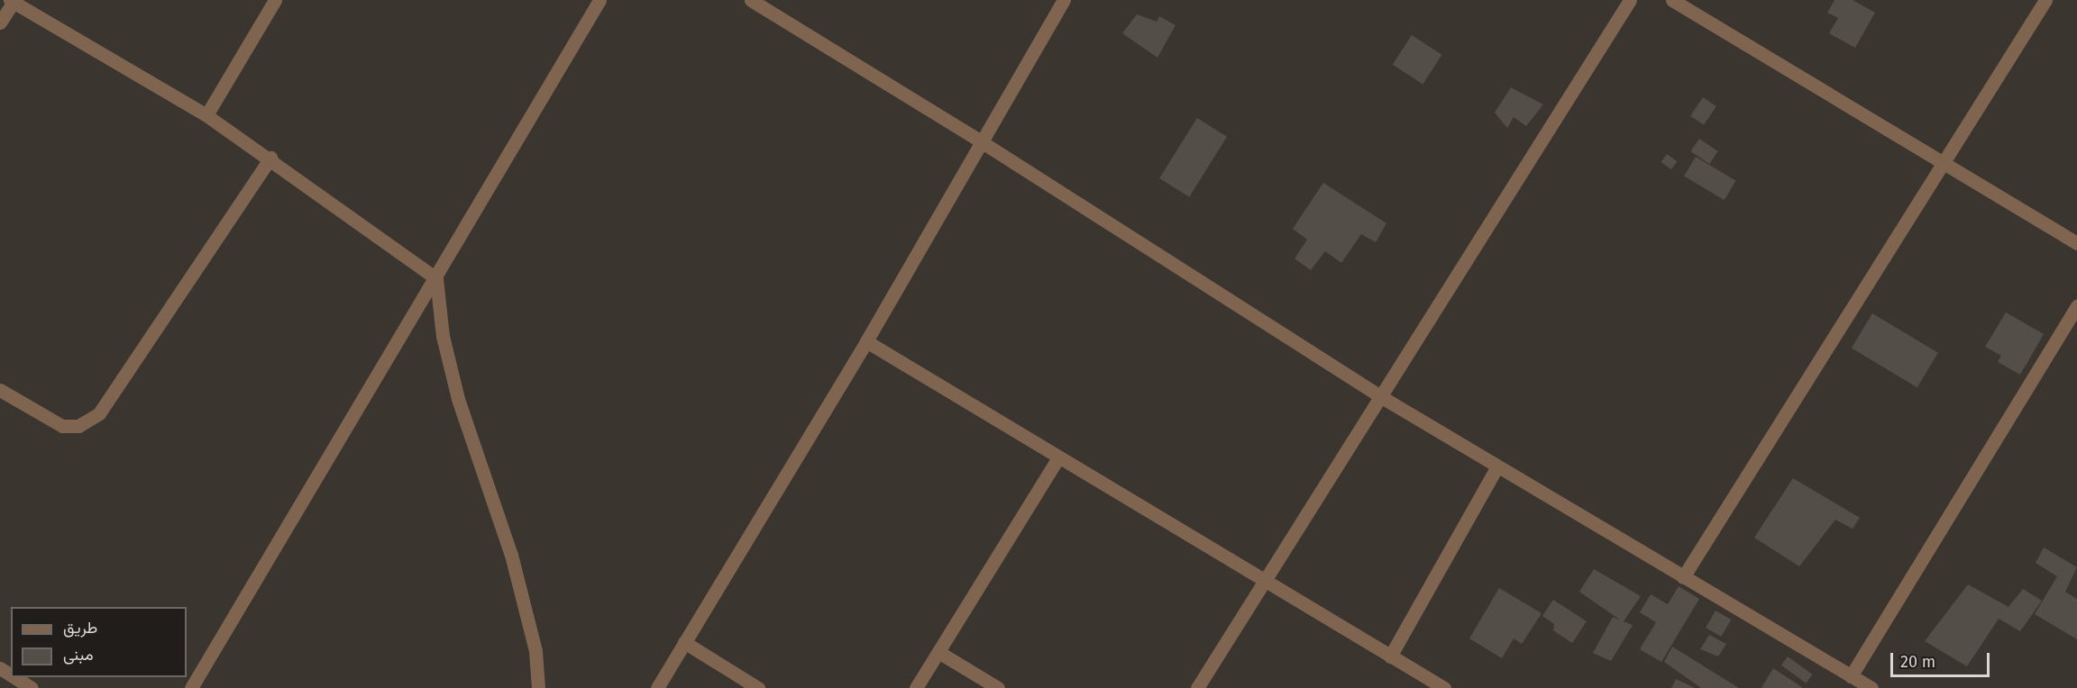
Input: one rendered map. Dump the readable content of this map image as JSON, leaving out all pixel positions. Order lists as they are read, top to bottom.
{
  "legend": ["طريق", "مبنى"],
  "scale_bar": "20 m"
}
